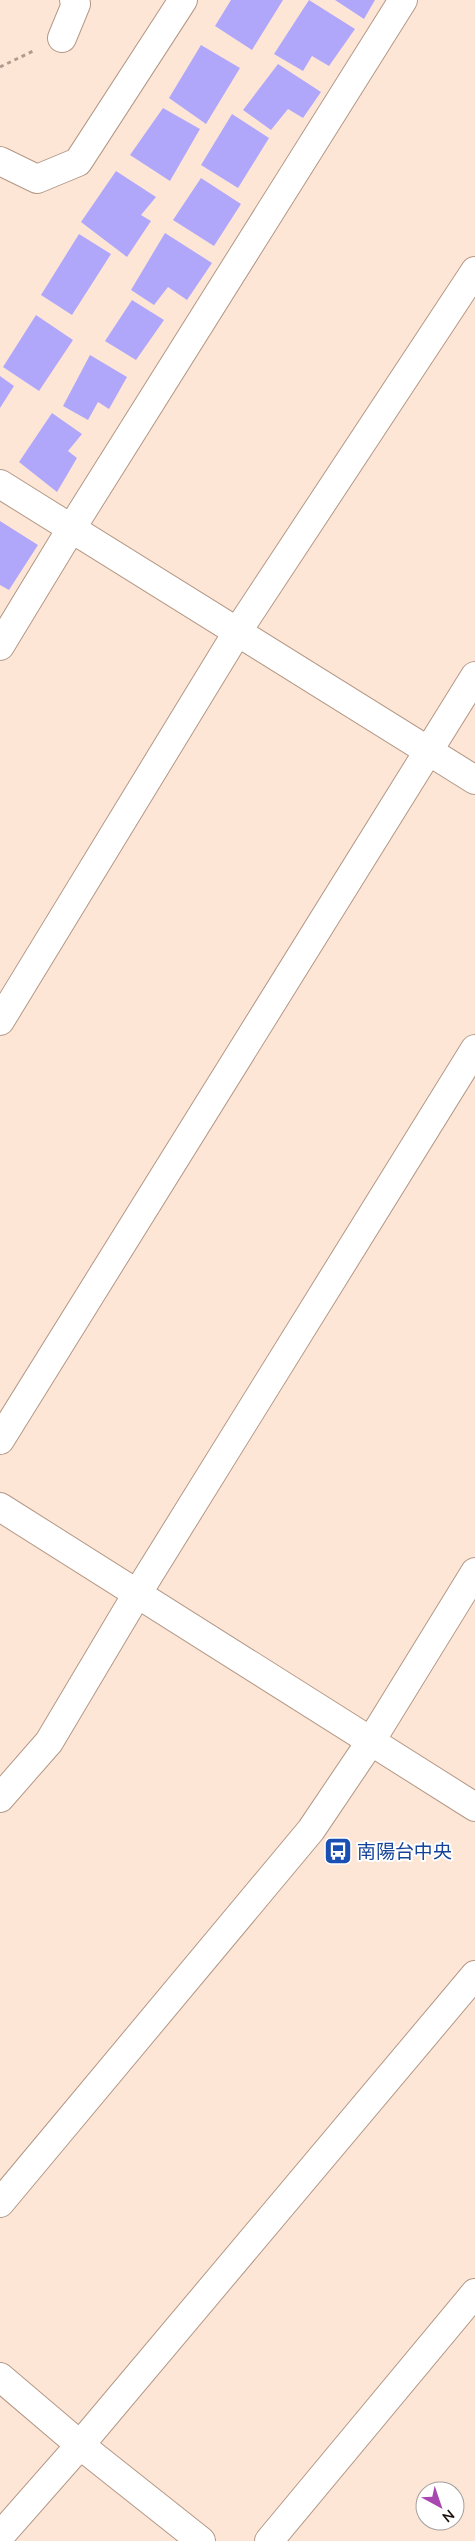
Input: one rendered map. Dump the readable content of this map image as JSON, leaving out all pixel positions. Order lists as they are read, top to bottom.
{
  "places": {
    "bus stop": ["南陽台中央"]
  },
  "north": "bottom right"
}
